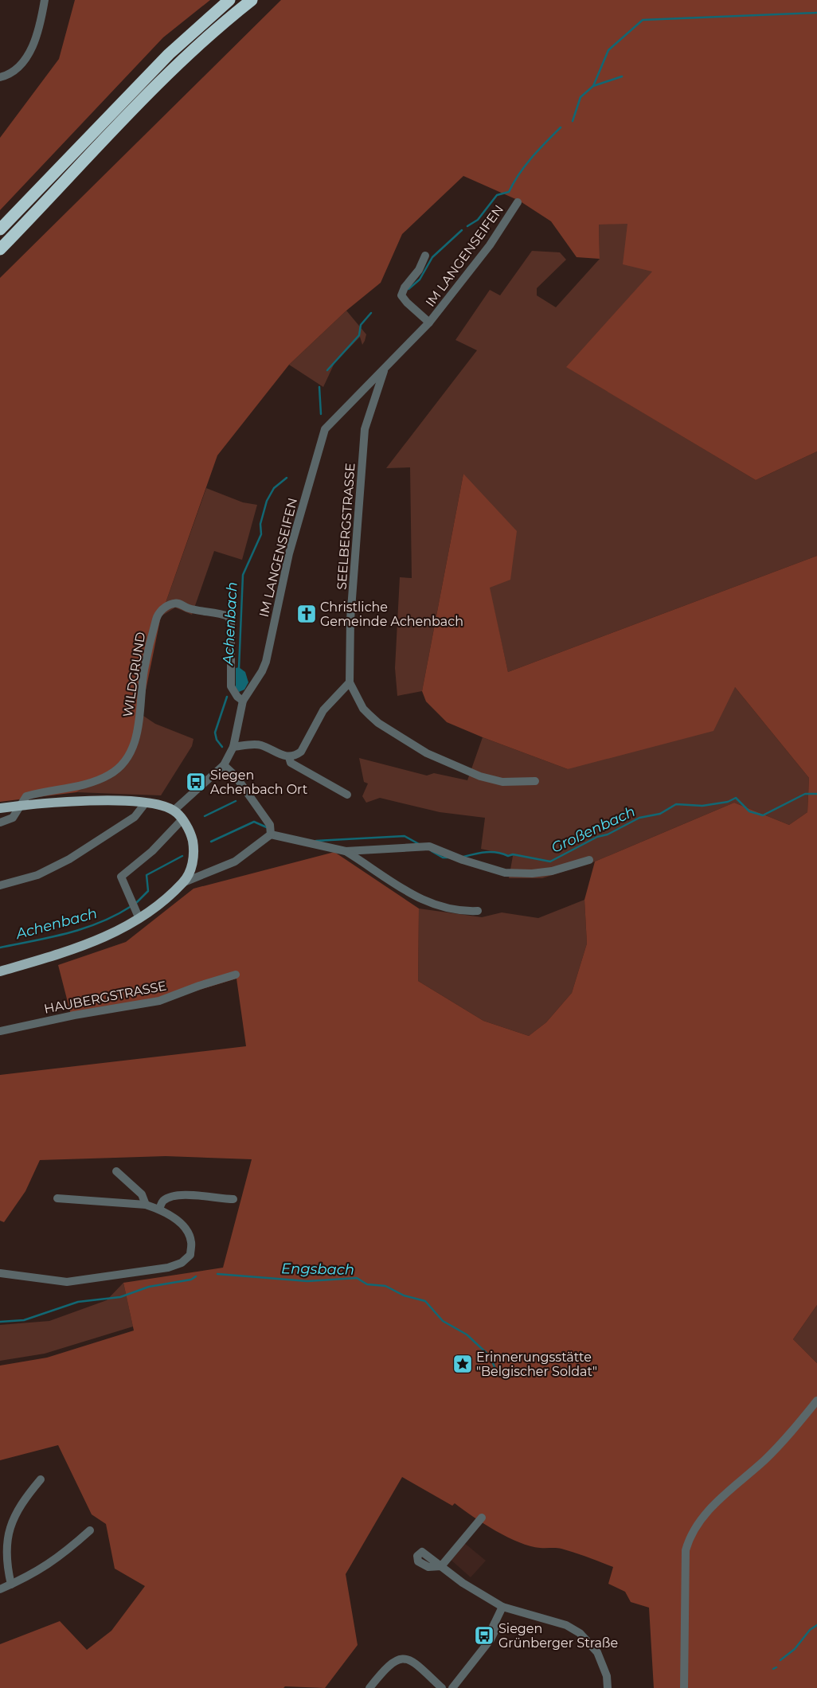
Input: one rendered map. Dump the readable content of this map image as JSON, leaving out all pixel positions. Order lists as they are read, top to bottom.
{
  "streets": {
    "street": [
      "IM LANGENSEIFEN",
      "SEELBERGSTRASSE",
      "WILDGRUND",
      "HAUBERGSTRASSE"
    ]
  },
  "crossings": [
    ["IM LANGENSEIFEN", "SEELBERGSTRASSE"],
    ["IM LANGENSEIFEN", "WILDGRUND"]
  ],
  "water": ["Achenbach", "Großenbach", "Engsbach"],
  "places": {
    "church": ["Christliche Gemeinde Achenbach"],
    "bus stop": ["Siegen Achenbach Ort", "Siegen Grünberger Straße"],
    "place": ["Erinnerungsstätte \"Belgischer Soldat\""]
  }
}
